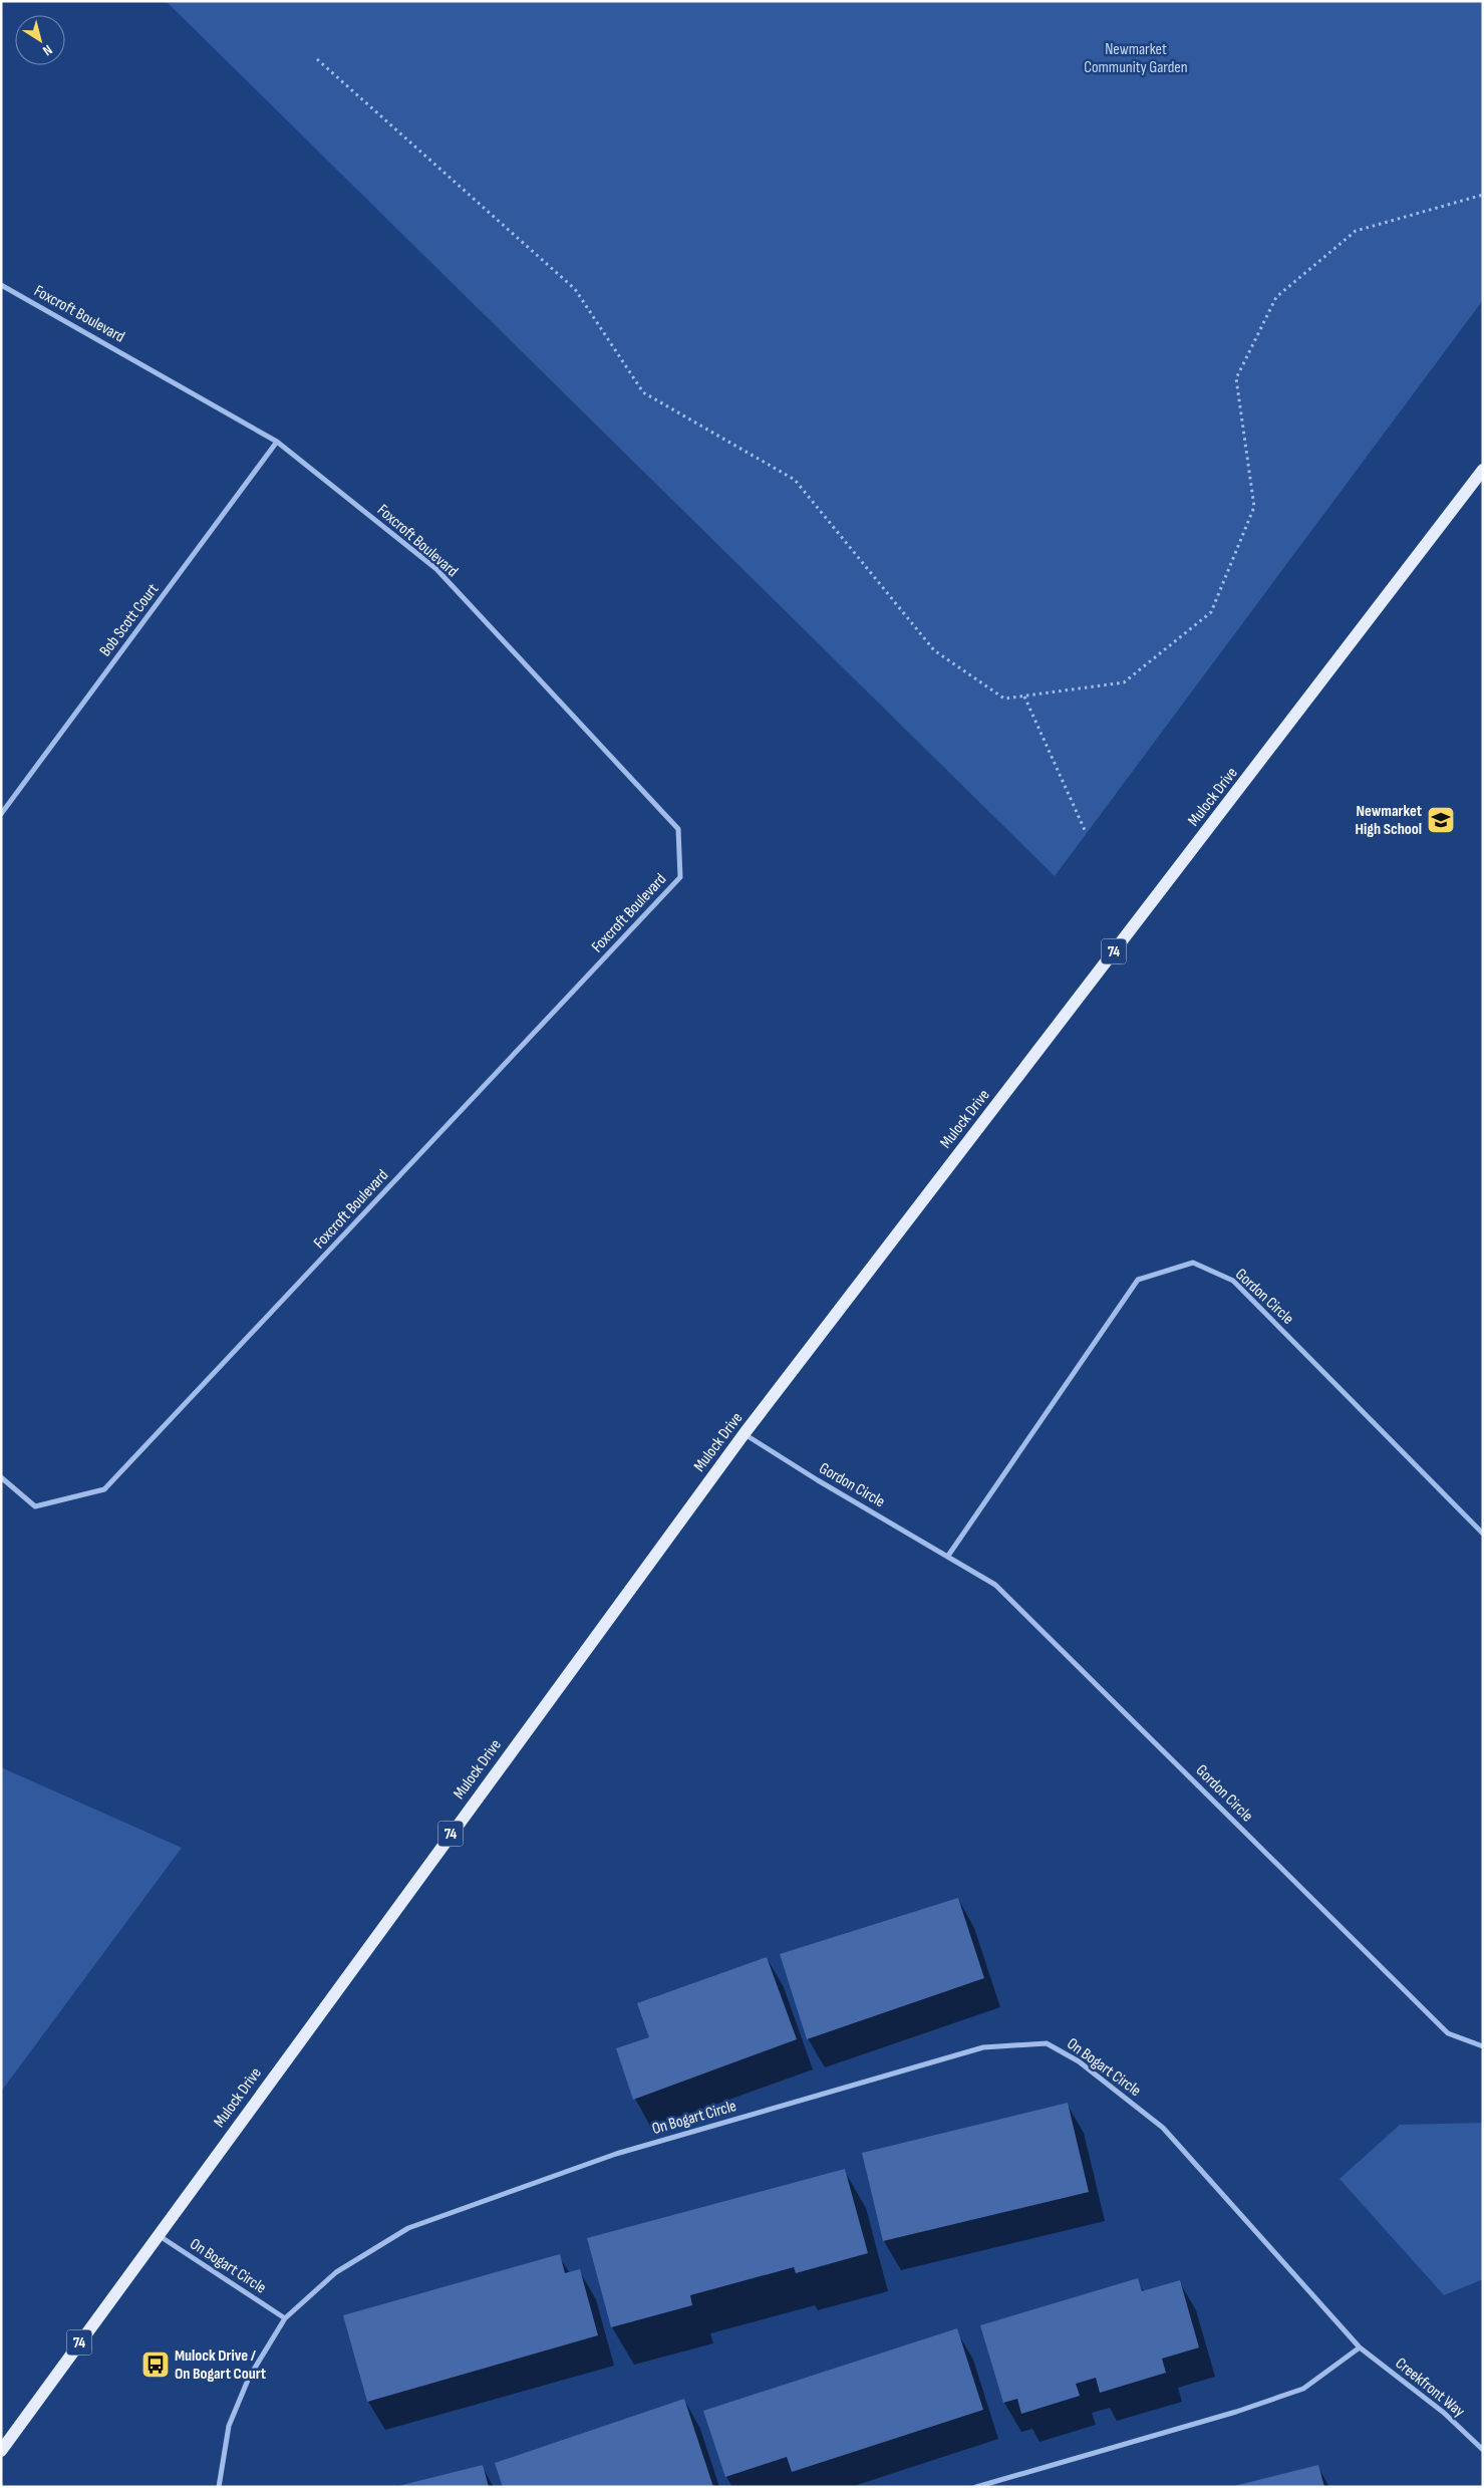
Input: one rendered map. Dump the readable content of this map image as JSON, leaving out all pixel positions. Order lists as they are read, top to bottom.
{
  "streets": {
    "main road": ["Mulock Drive", "74"],
    "street": [
      "Foxcroft Boulevard",
      "Bob Scott Court",
      "Gordon Circle",
      "On Bogart Circle",
      "Creekfront Way"
    ]
  },
  "crossings": [
    ["Foxcroft Boulevard", "Bob Scott Court"],
    ["Mulock Drive", "Gordon Circle"],
    ["Mulock Drive", "On Bogart Circle"],
    ["On Bogart Circle", "Creekfront Way"]
  ],
  "parks": ["Newmarket Community Garden"],
  "places": {
    "school or university": ["Newmarket High School"],
    "bus stop": ["Mulock Drive / On Bogart Court"]
  },
  "north": "bottom right"
}
